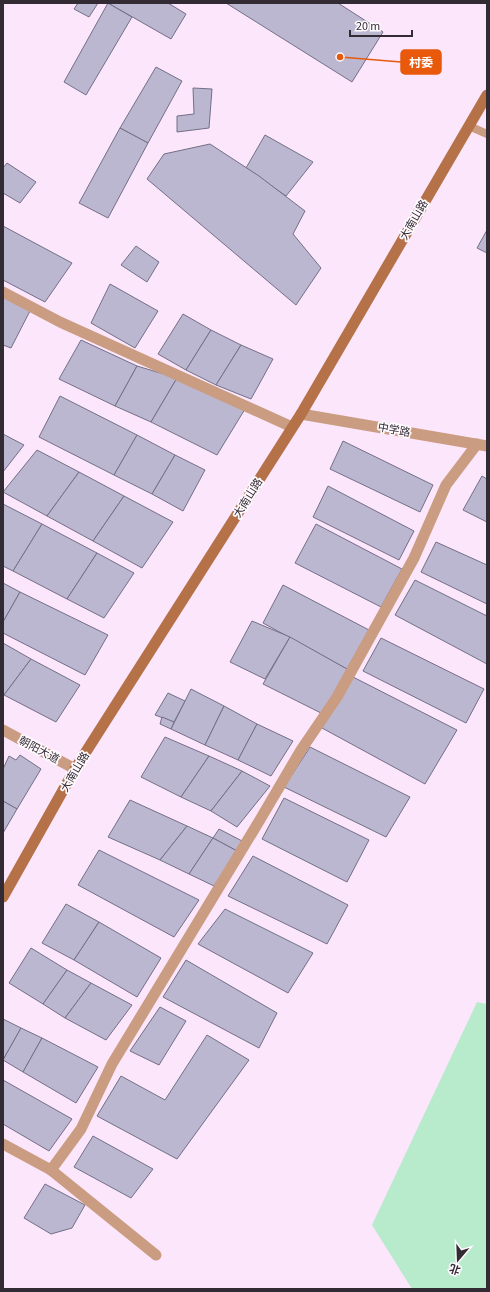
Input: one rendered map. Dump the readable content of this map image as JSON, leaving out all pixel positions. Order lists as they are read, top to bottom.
{
  "streets": {
    "main road": ["大南山路"],
    "street": ["中学路", "朝阳大道"]
  },
  "crossings": [
    ["大南山路", "中学路"],
    ["大南山路", "朝阳大道"]
  ],
  "places": ["村委"],
  "scale_bar": "20 m",
  "north": "bottom"
}
